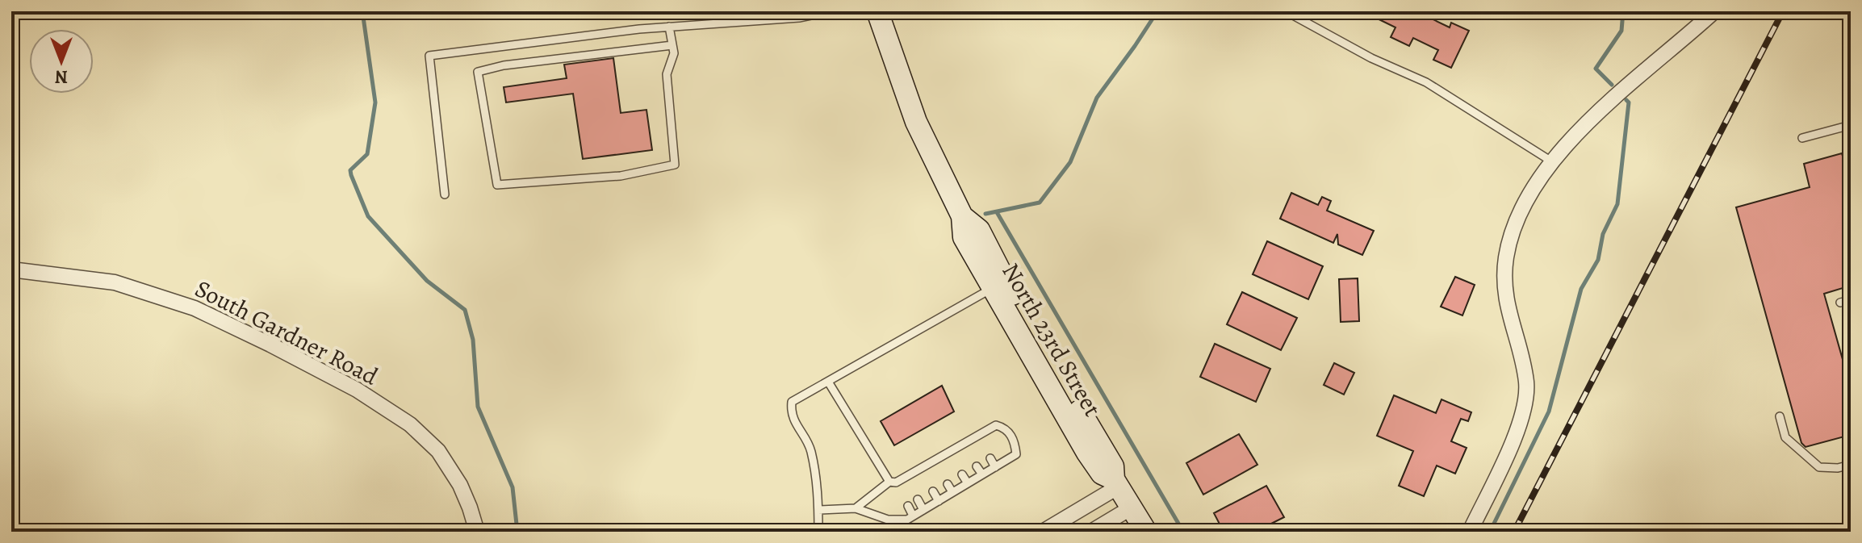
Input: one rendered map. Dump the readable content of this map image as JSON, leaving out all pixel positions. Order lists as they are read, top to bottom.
{
  "streets": {
    "main road": ["North 23rd Street"],
    "street": ["South Gardner Road"]
  },
  "north": "bottom"
}
